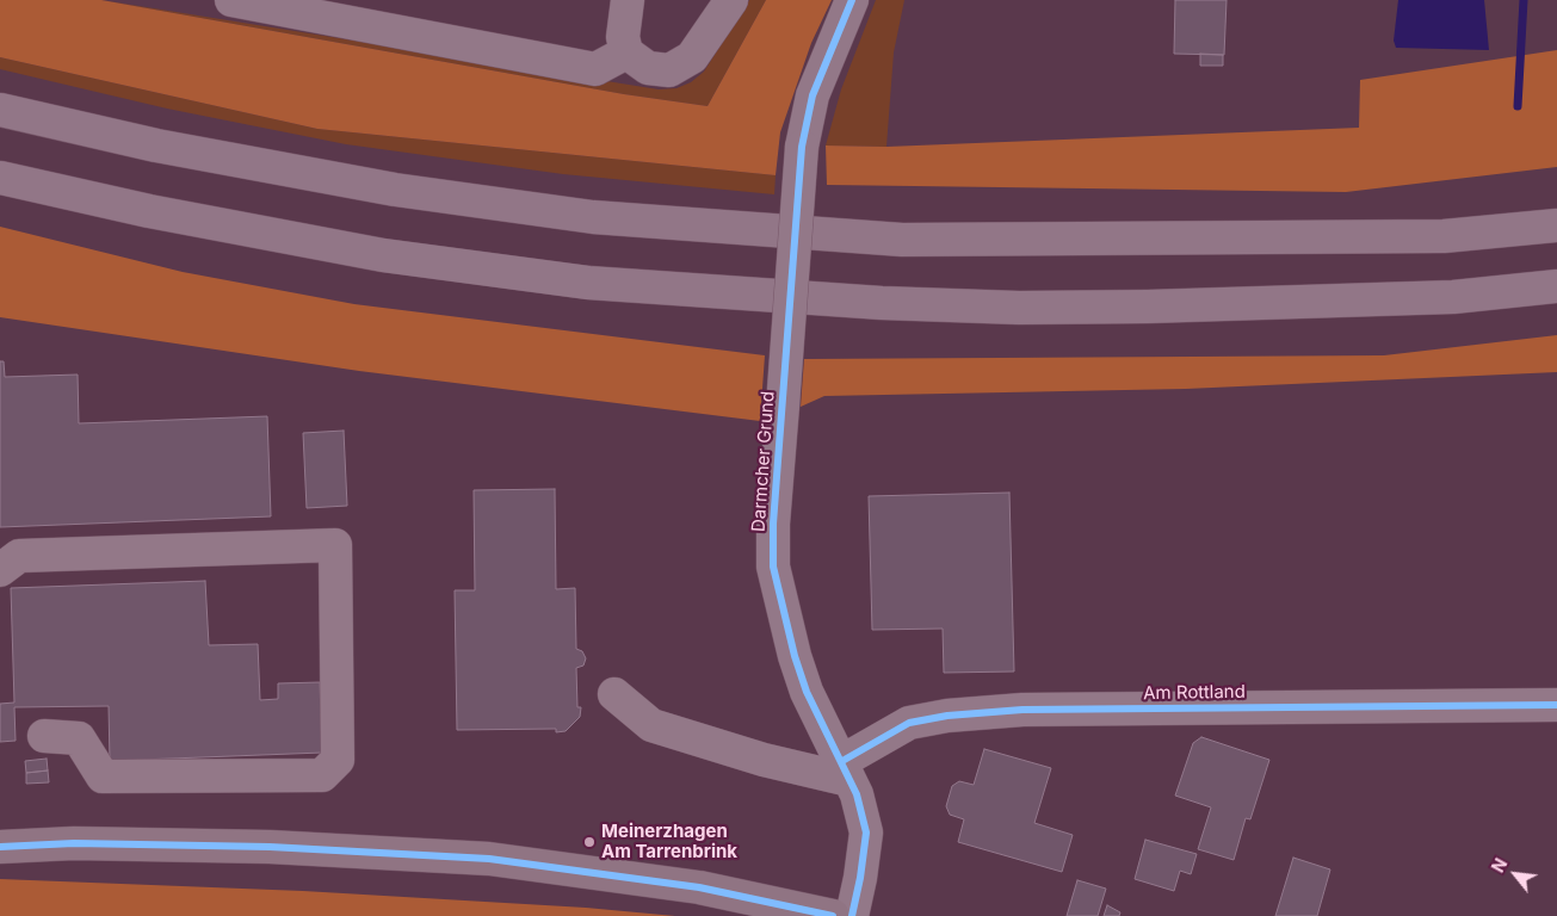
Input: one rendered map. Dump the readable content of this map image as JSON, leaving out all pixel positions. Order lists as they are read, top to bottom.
{
  "streets": {
    "street": ["Darmcher Grund", "Am Rottland"]
  },
  "crossings": [
    ["Darmcher Grund", "Am Rottland"]
  ],
  "places": ["Meinerzhagen Am Tarrenbrink"],
  "north": "top left"
}
